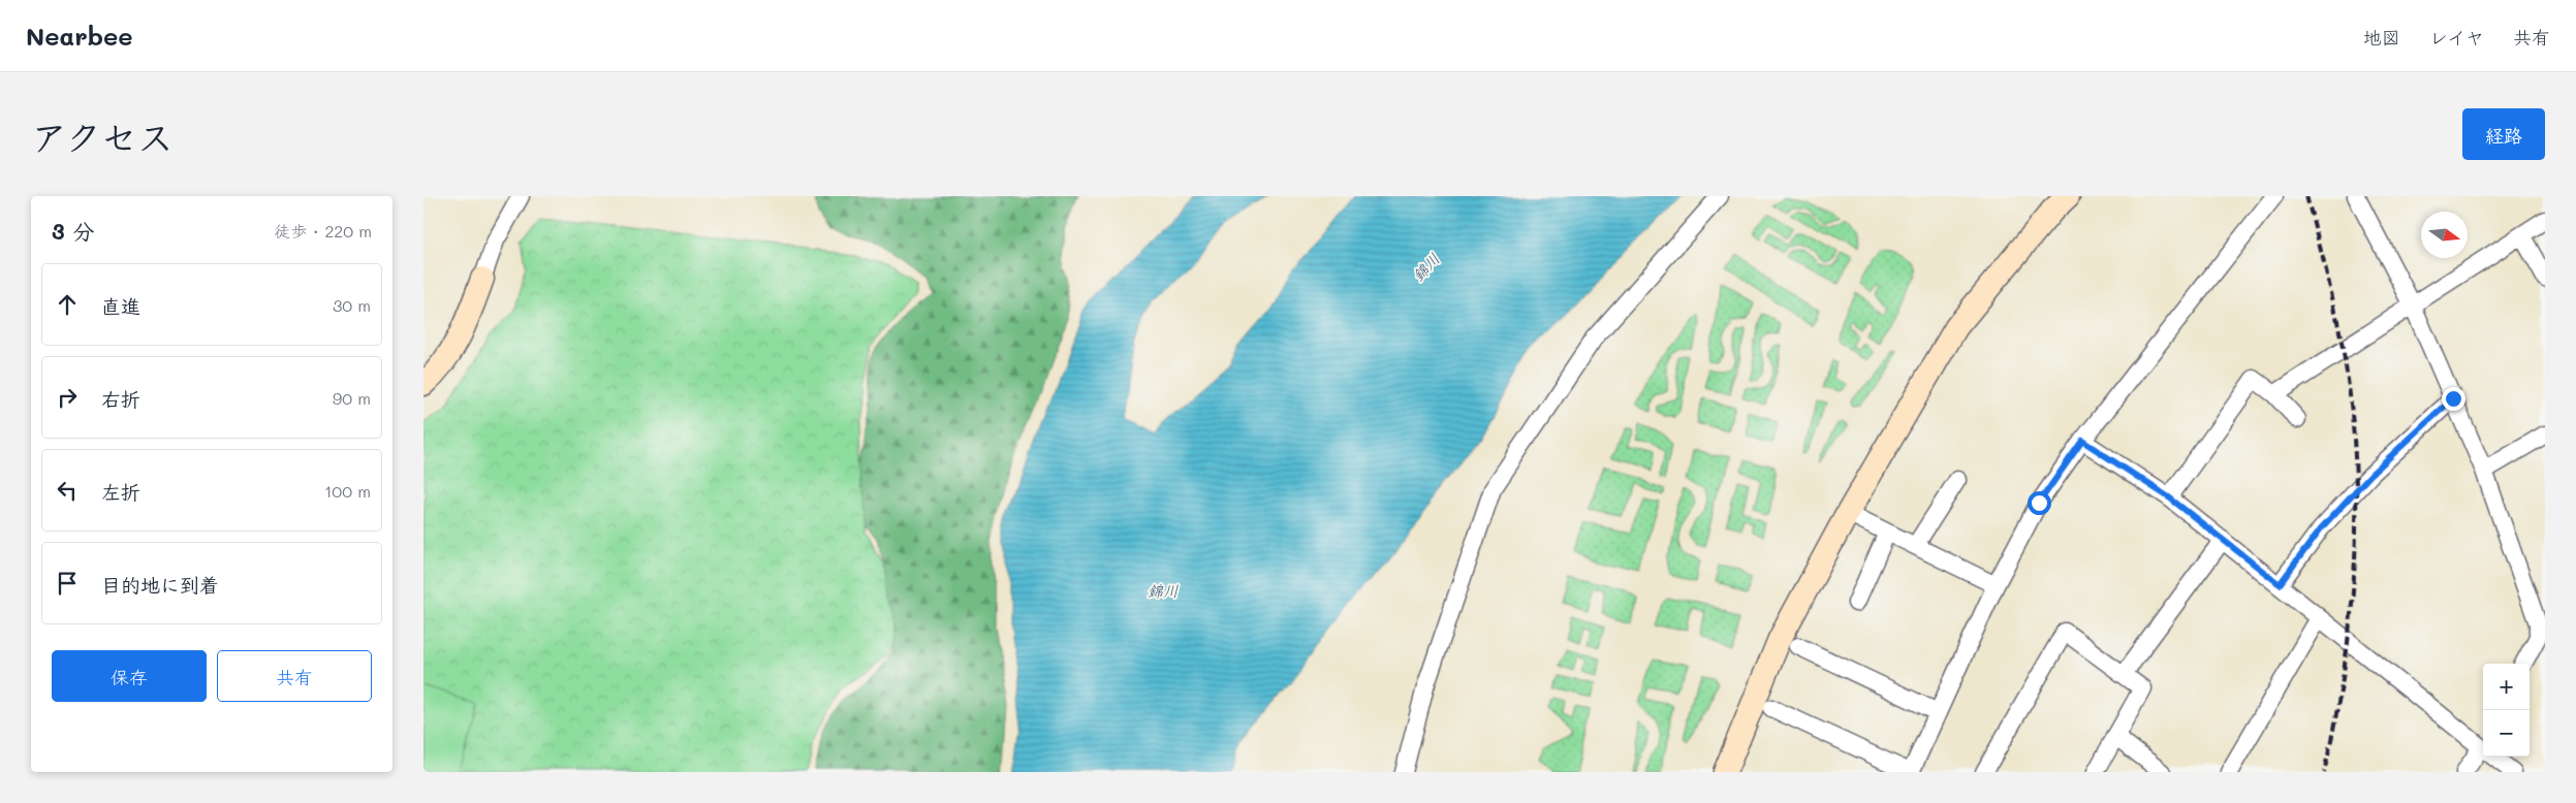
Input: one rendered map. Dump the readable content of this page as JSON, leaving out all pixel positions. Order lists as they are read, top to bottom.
{
  "water": ["錦川"],
  "north": "right",
  "page": {
    "header": "Nearbee",
    "nav": ["地図", "レイヤ", "共有"],
    "title": "アクセス",
    "buttons": [
      "経路",
      ["保存", "共有"]
    ],
    "heading": ["3 分", "徒歩 · 220 m"],
    "list": [
      ["直進", "30 m"],
      ["右折", "90 m"],
      ["左折", "100 m"],
      "目的地に到着"
    ],
    "map_buttons": ["+", "−"]
  }
}
